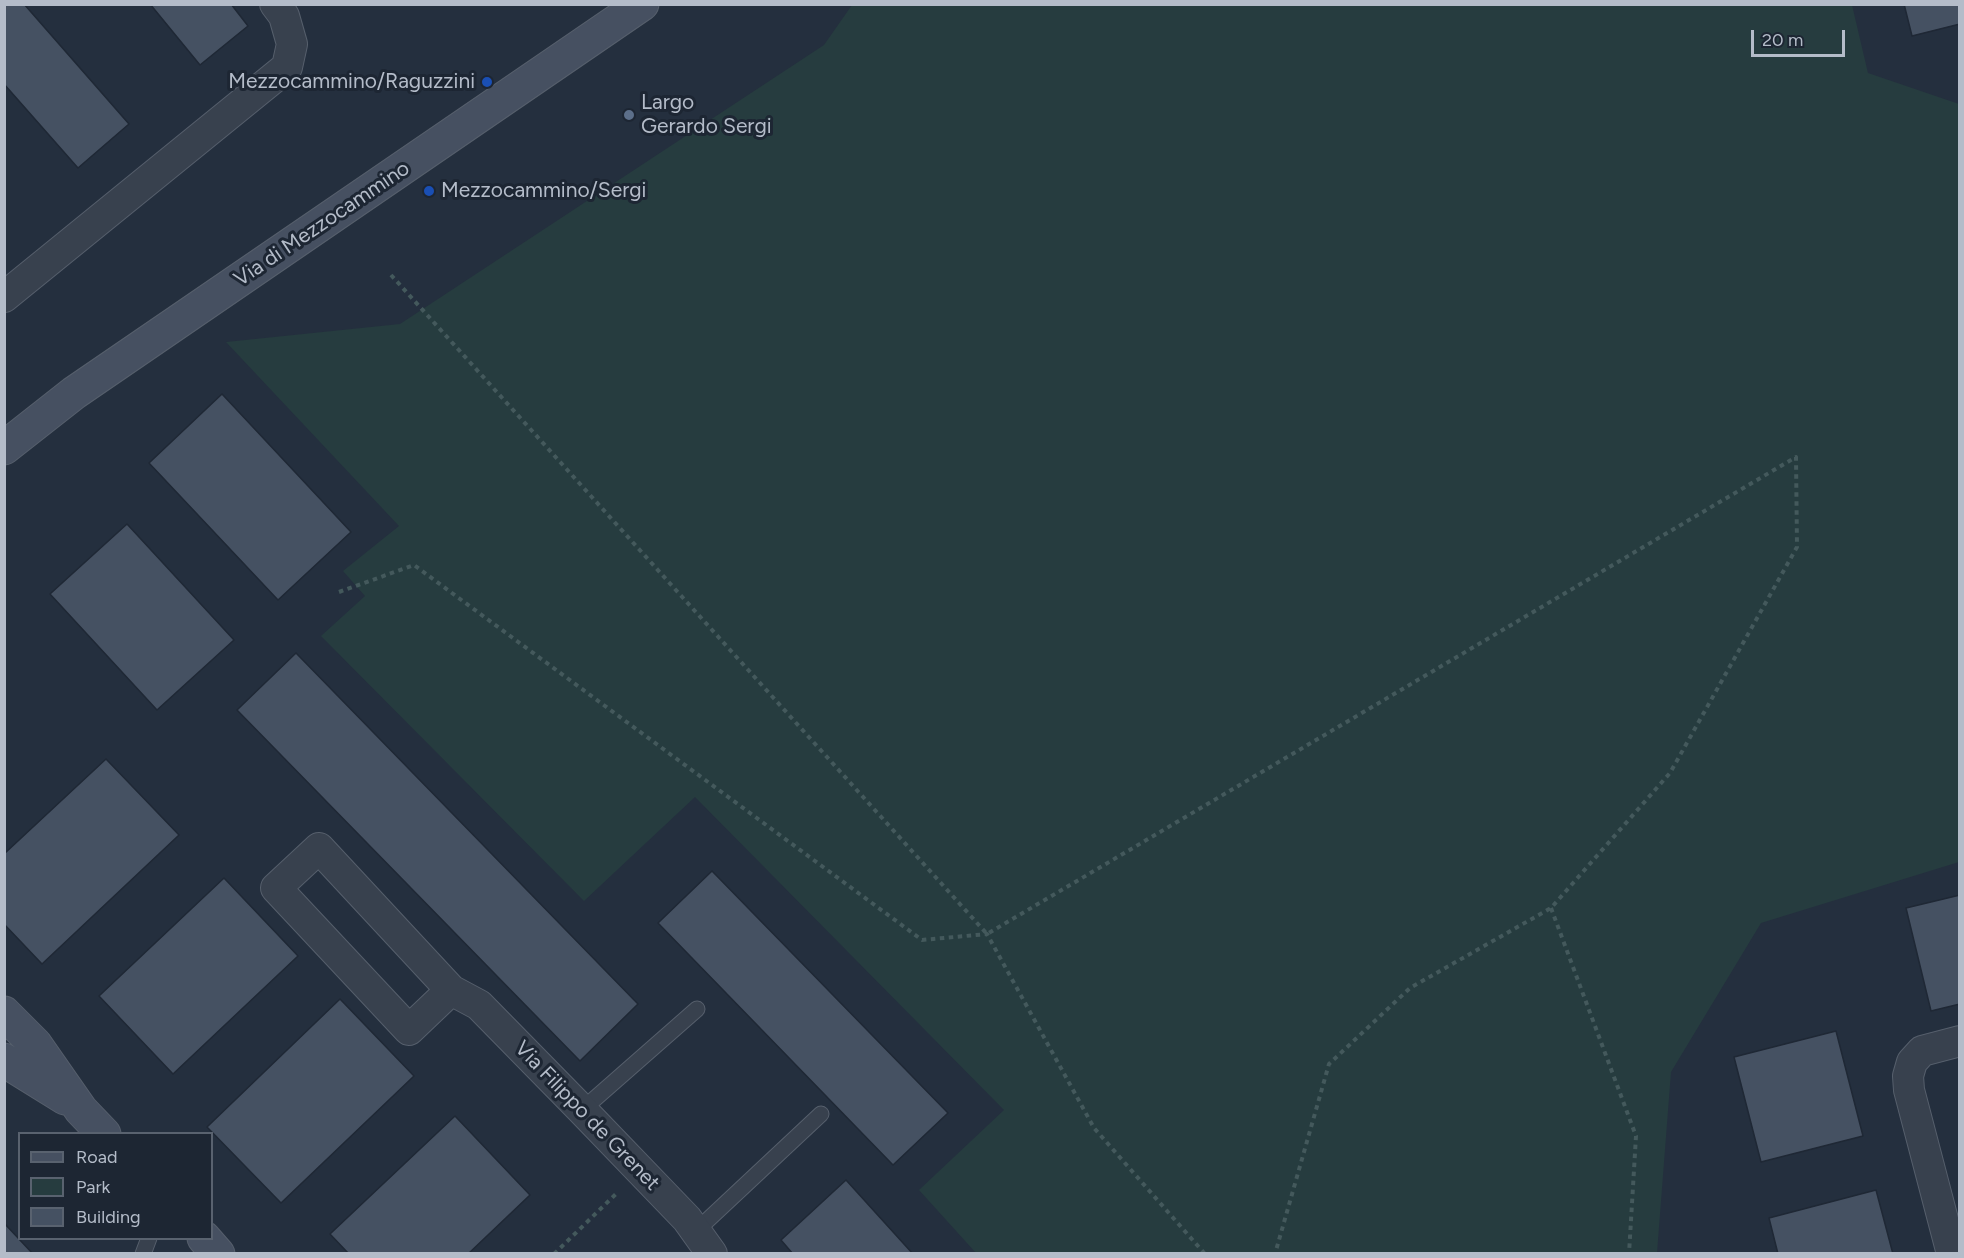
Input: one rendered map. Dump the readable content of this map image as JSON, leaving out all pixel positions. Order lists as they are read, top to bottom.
{
  "streets": {
    "street": ["Via di Mezzocammino", "Via Filippo de Grenet"]
  },
  "places": ["Mezzocammino/Raguzzini", "Largo Gerardo Sergi", "Mezzocammino/Sergi"],
  "legend": ["Road", "Park", "Building"],
  "scale_bar": "20 m"
}
